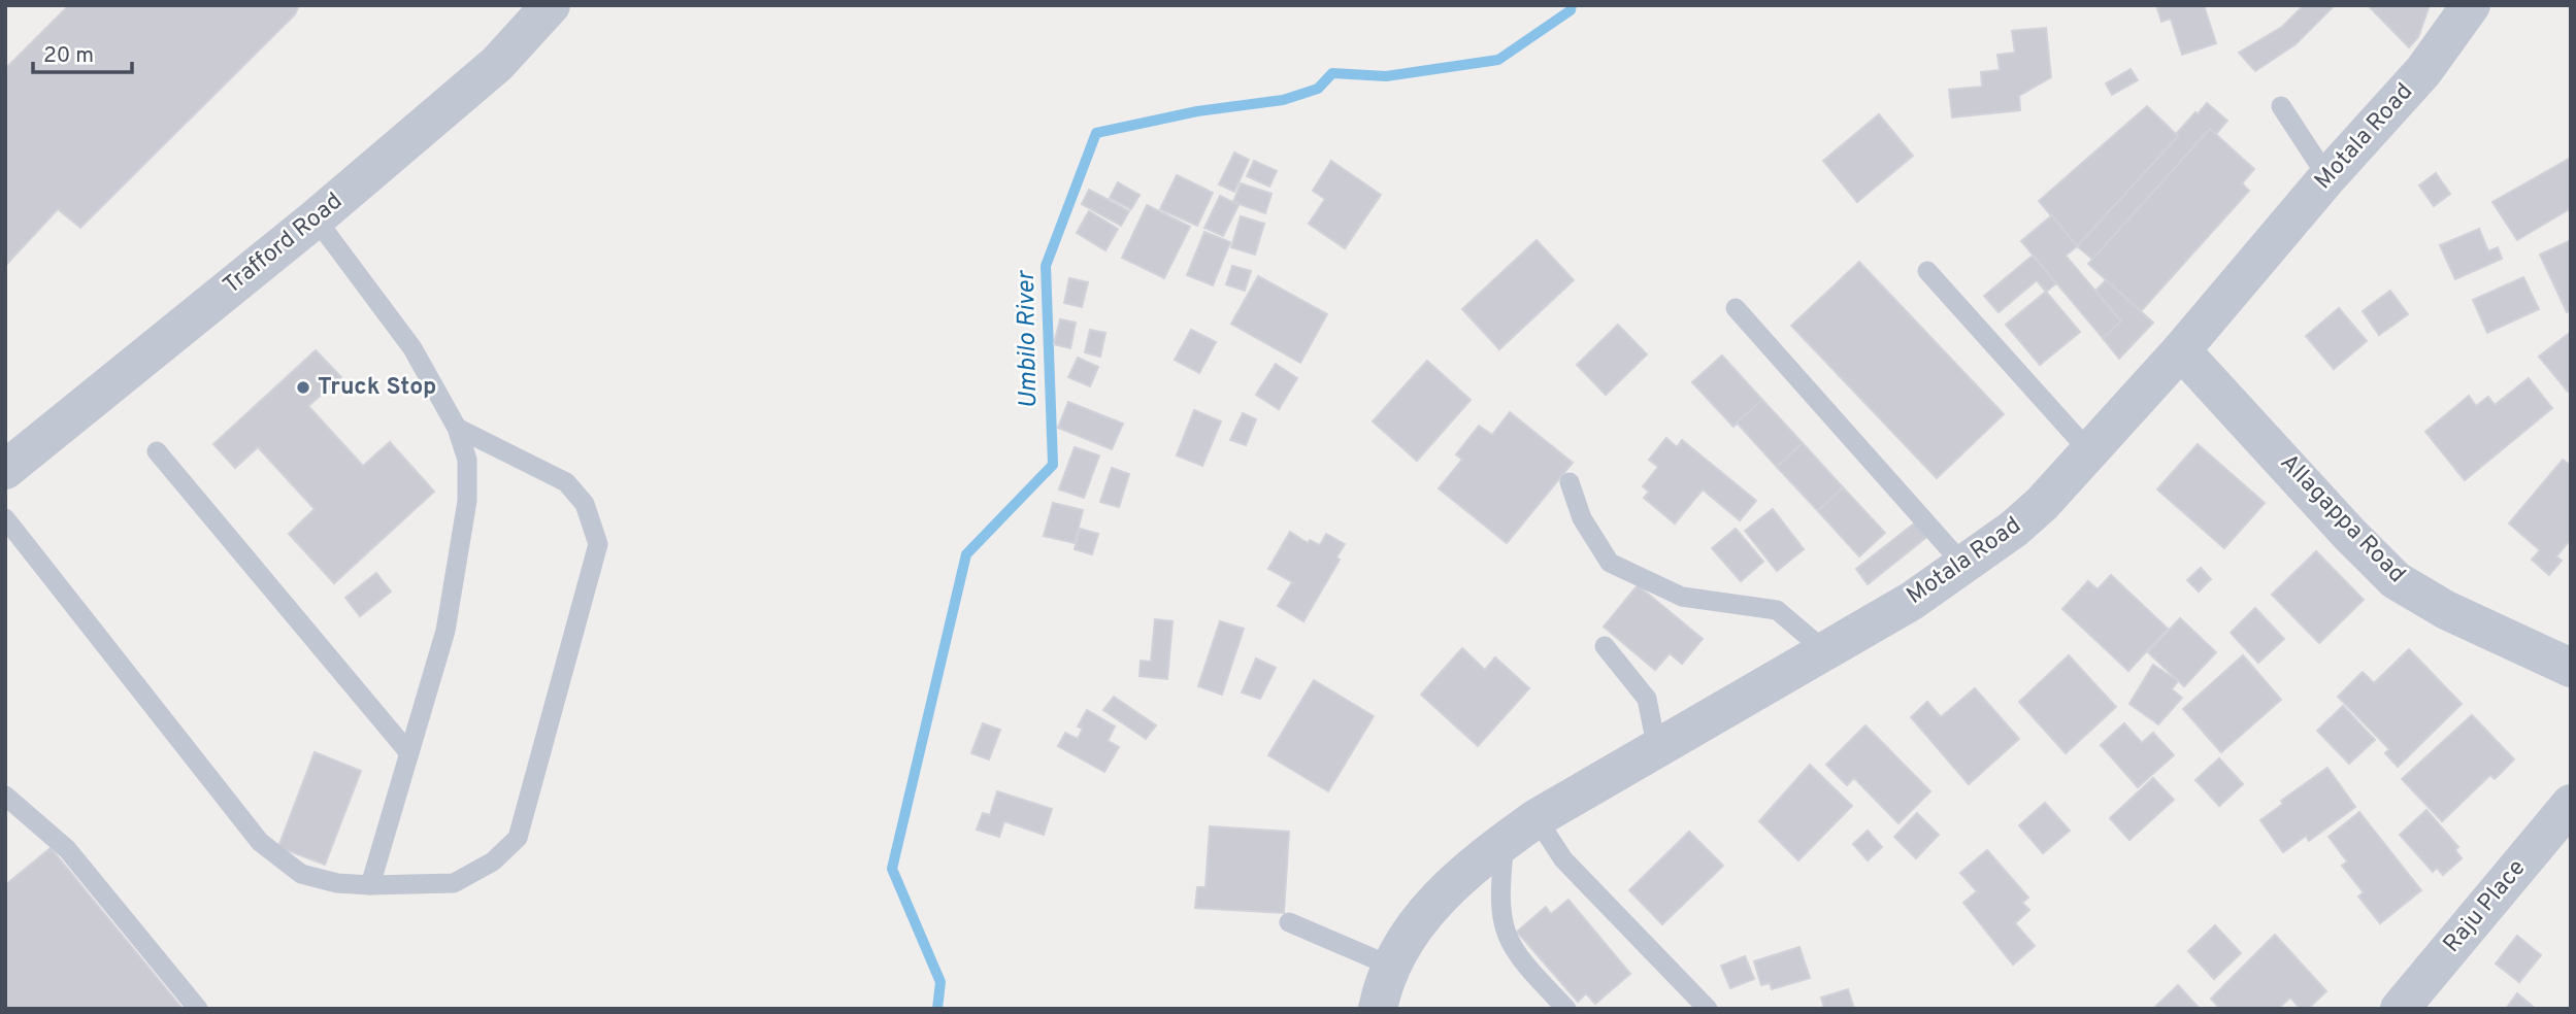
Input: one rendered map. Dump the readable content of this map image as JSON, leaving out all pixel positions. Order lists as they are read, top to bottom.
{
  "streets": {
    "street": [
      "Motala Road",
      "Trafford Road",
      "Allagappa Road",
      "Raju Place"
    ]
  },
  "crossings": [
    ["Motala Road", "Allagappa Road"]
  ],
  "water": ["Umbilo River"],
  "places": ["Truck Stop"],
  "scale_bar": "20 m"
}
